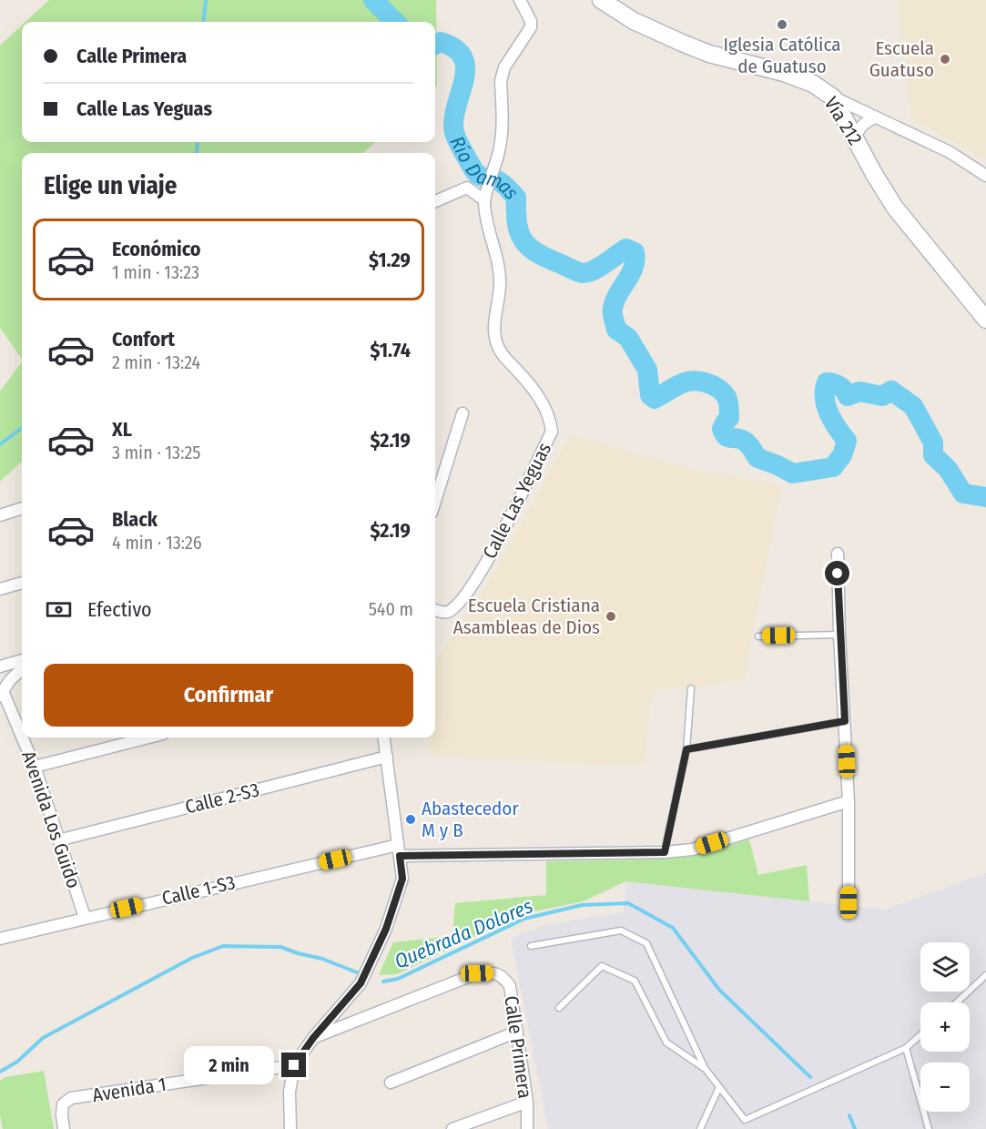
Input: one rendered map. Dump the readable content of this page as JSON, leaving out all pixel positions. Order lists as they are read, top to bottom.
{
  "streets": {
    "main road": ["Vía 212"],
    "street": [
      "Calle Las Yeguas",
      "Calle 2-S3",
      "Avenida Los Guido",
      "Calle 1-S3",
      "Calle Primera",
      "Avenida 1"
    ]
  },
  "crossings": [
    ["Calle 2-S3", "Avenida Los Guido"],
    ["Avenida Los Guido", "Calle 1-S3"]
  ],
  "water": ["Río Damas", "Quebrada Dolores"],
  "places": [
    "Iglesia Católica de Guatuso",
    "Escuela Guatuso",
    "Escuela Cristiana Asambleas de Dios",
    "Abastecedor M y B"
  ],
  "page": {
    "banner": ["Calle Primera", "Calle Las Yeguas"],
    "heading": "Elige un viaje",
    "list": [
      {
        "name": "Económico",
        "note": "1 min · 13:23",
        "value": "$1.29"
      },
      {
        "name": "Confort",
        "note": "2 min · 13:24",
        "value": "$1.74"
      },
      {
        "name": "XL",
        "note": "3 min · 13:25",
        "value": "$2.19"
      },
      {
        "name": "Black",
        "note": "4 min · 13:26",
        "value": "$2.19"
      }
    ],
    "pay": ["Efectivo", "540 m"],
    "buttons": "Confirmar",
    "map_buttons": ["+", "−"],
    "bubble": "2 min"
  }
}
